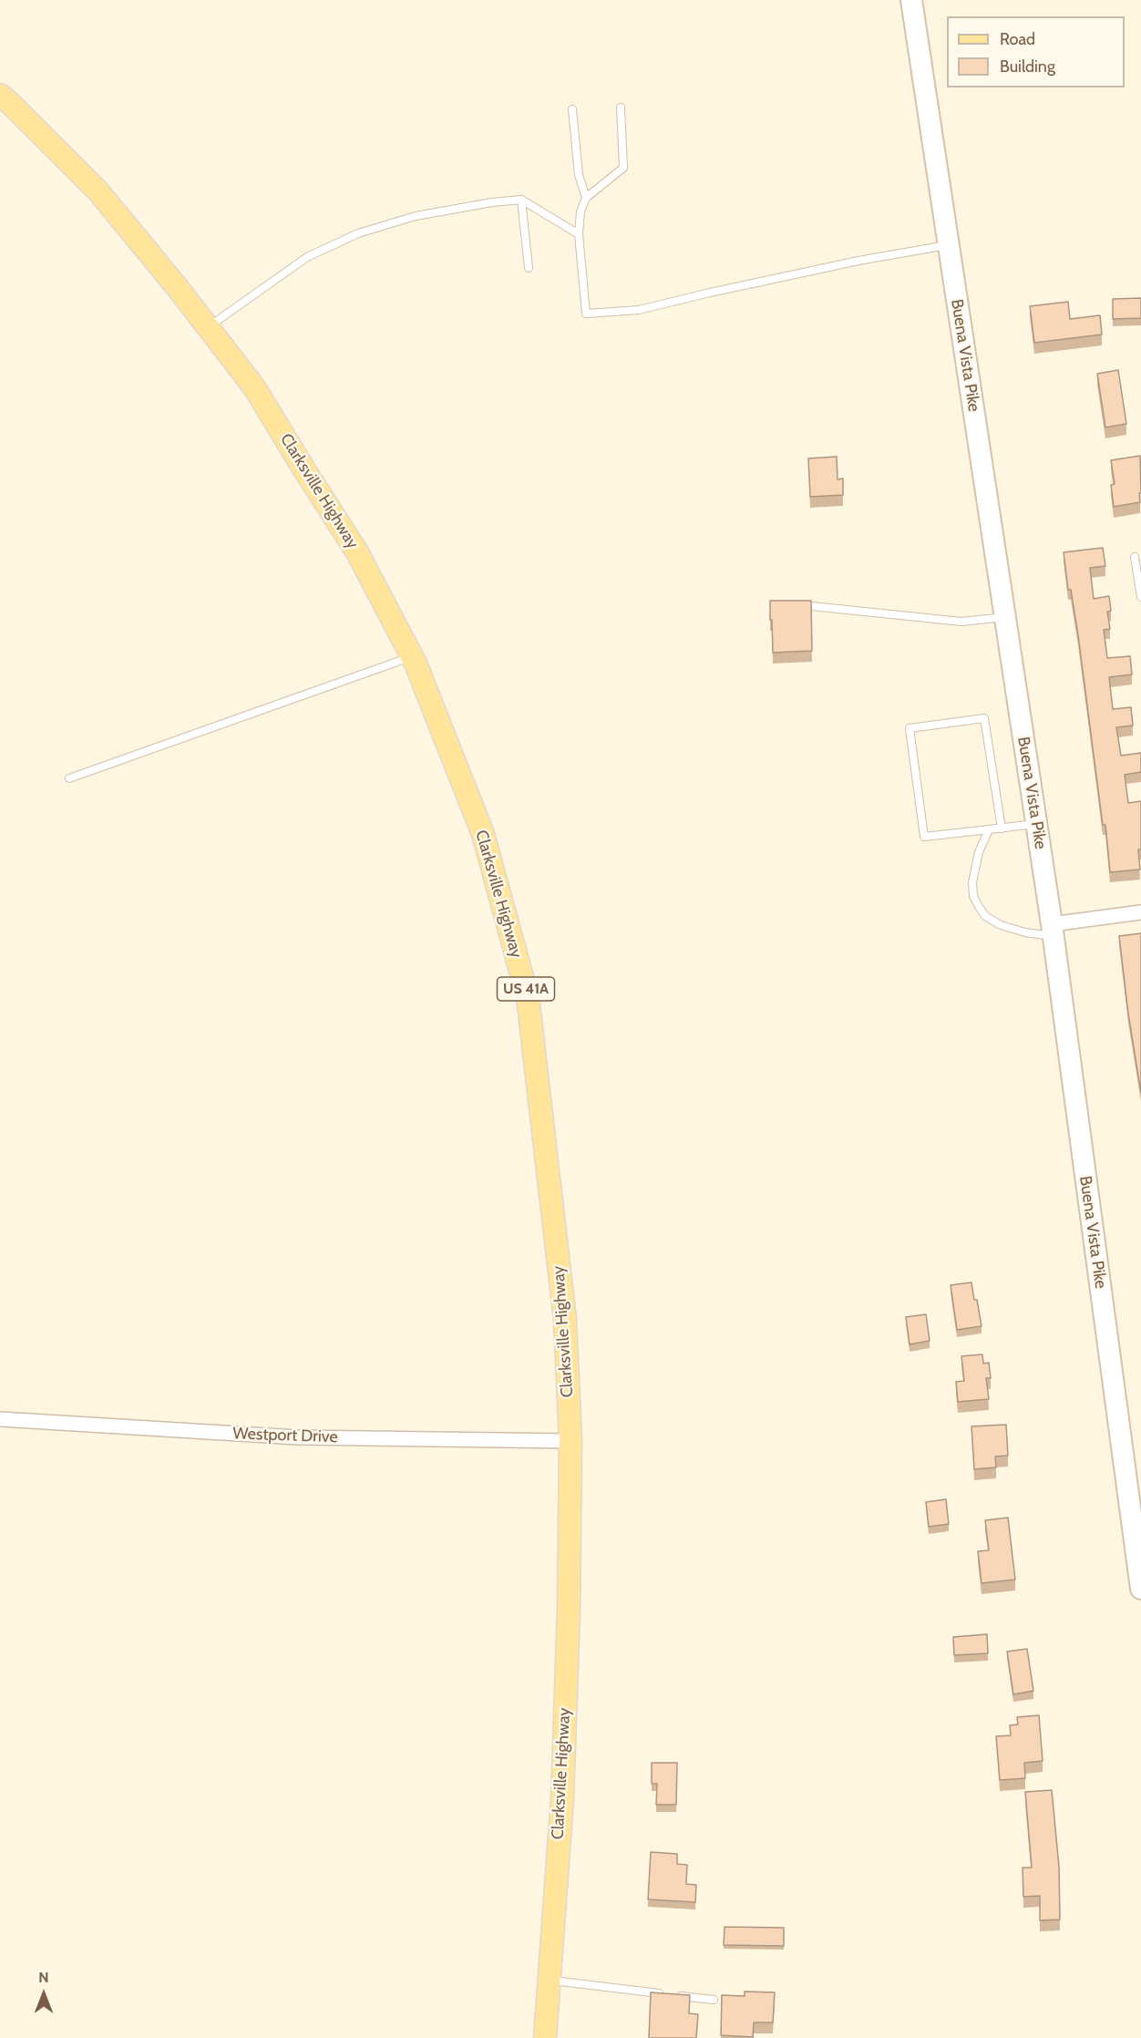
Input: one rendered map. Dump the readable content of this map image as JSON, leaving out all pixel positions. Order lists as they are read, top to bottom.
{
  "streets": {
    "main road": ["Buena Vista Pike", "Clarksville Highway", "US 41A"],
    "street": ["Westport Drive"]
  },
  "crossings": [
    ["Clarksville Highway", "Westport Drive"]
  ],
  "legend": ["Road", "Building"],
  "north": "top"
}
